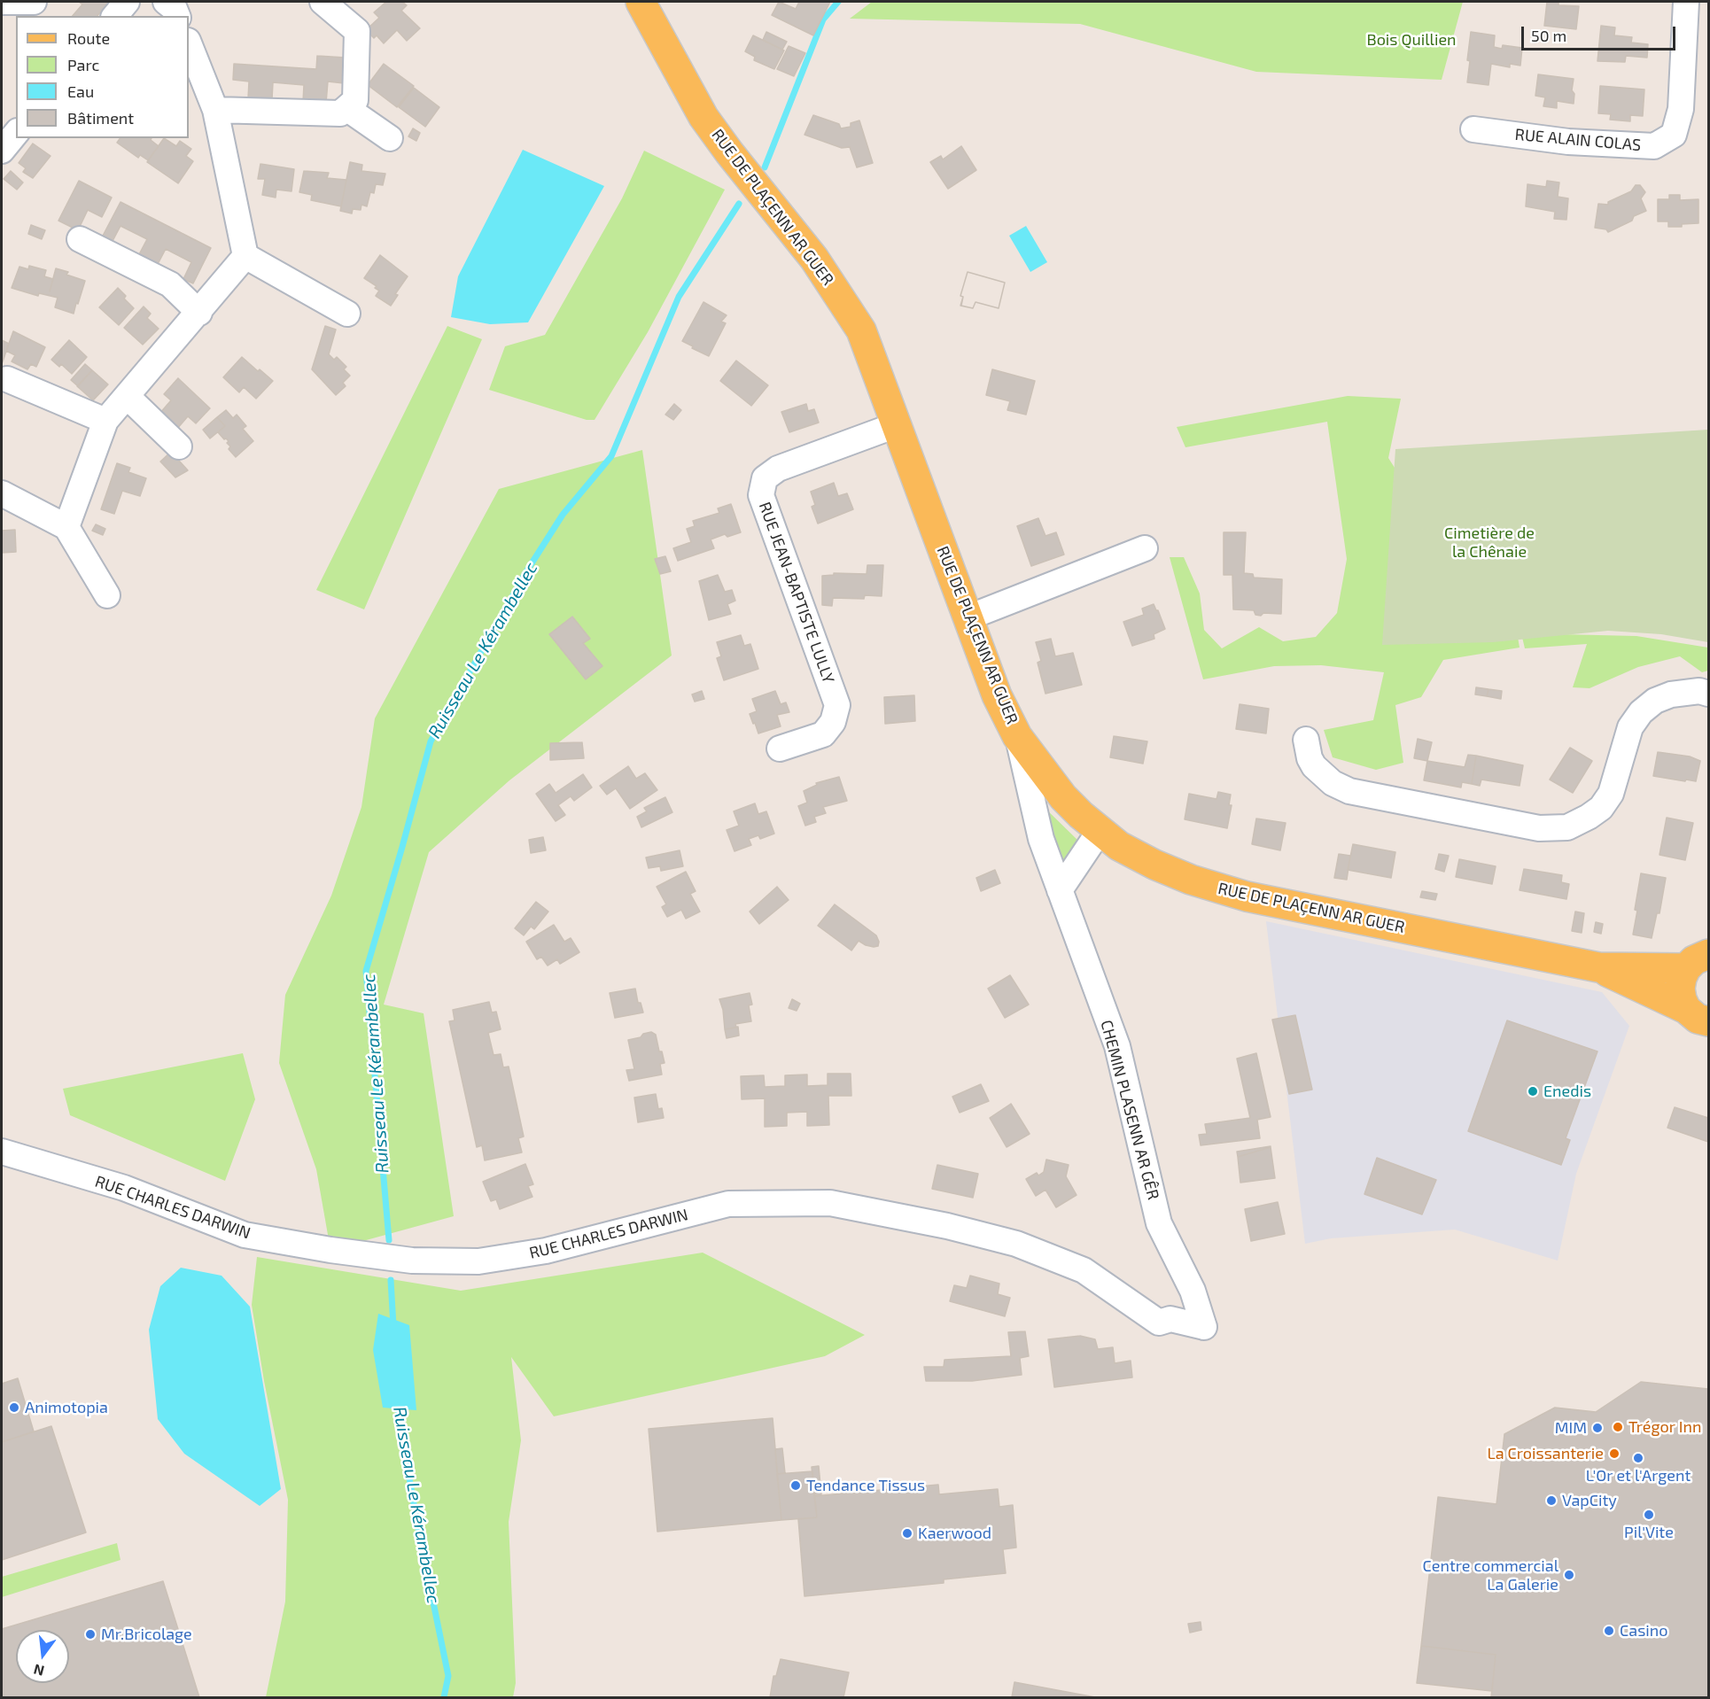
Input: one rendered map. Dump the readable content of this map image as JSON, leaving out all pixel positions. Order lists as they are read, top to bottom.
{
  "streets": {
    "main road": ["RUE DE PLAÇENN AR GUER"],
    "street": [
      "RUE ALAIN COLAS",
      "RUE JEAN-BAPTISTE LULLY",
      "CHEMIN PLASENN AR GÊR",
      "RUE CHARLES DARWIN"
    ]
  },
  "crossings": [
    ["RUE DE PLAÇENN AR GUER", "RUE JEAN-BAPTISTE LULLY"],
    ["RUE DE PLAÇENN AR GUER", "CHEMIN PLASENN AR GÊR"],
    ["CHEMIN PLASENN AR GÊR", "RUE CHARLES DARWIN"]
  ],
  "water": ["Ruisseau Le Kérambellec"],
  "parks": ["Bois Quillien", "Cimetière de la Chênaie"],
  "places": [
    "Enedis",
    "Animotopia",
    "Trégor Inn",
    "MIM",
    "La Croissanterie",
    "L'Or et l'Argent",
    "Tendance Tissus",
    "VapCity",
    "Pil'Vite",
    "Kaerwood",
    "Centre commercial La Galerie",
    "Casino",
    "Mr.Bricolage"
  ],
  "legend": [
    "Route",
    "Parc",
    "Eau",
    "Bâtiment"
  ],
  "scale_bar": "50 m",
  "north": "bottom"
}
